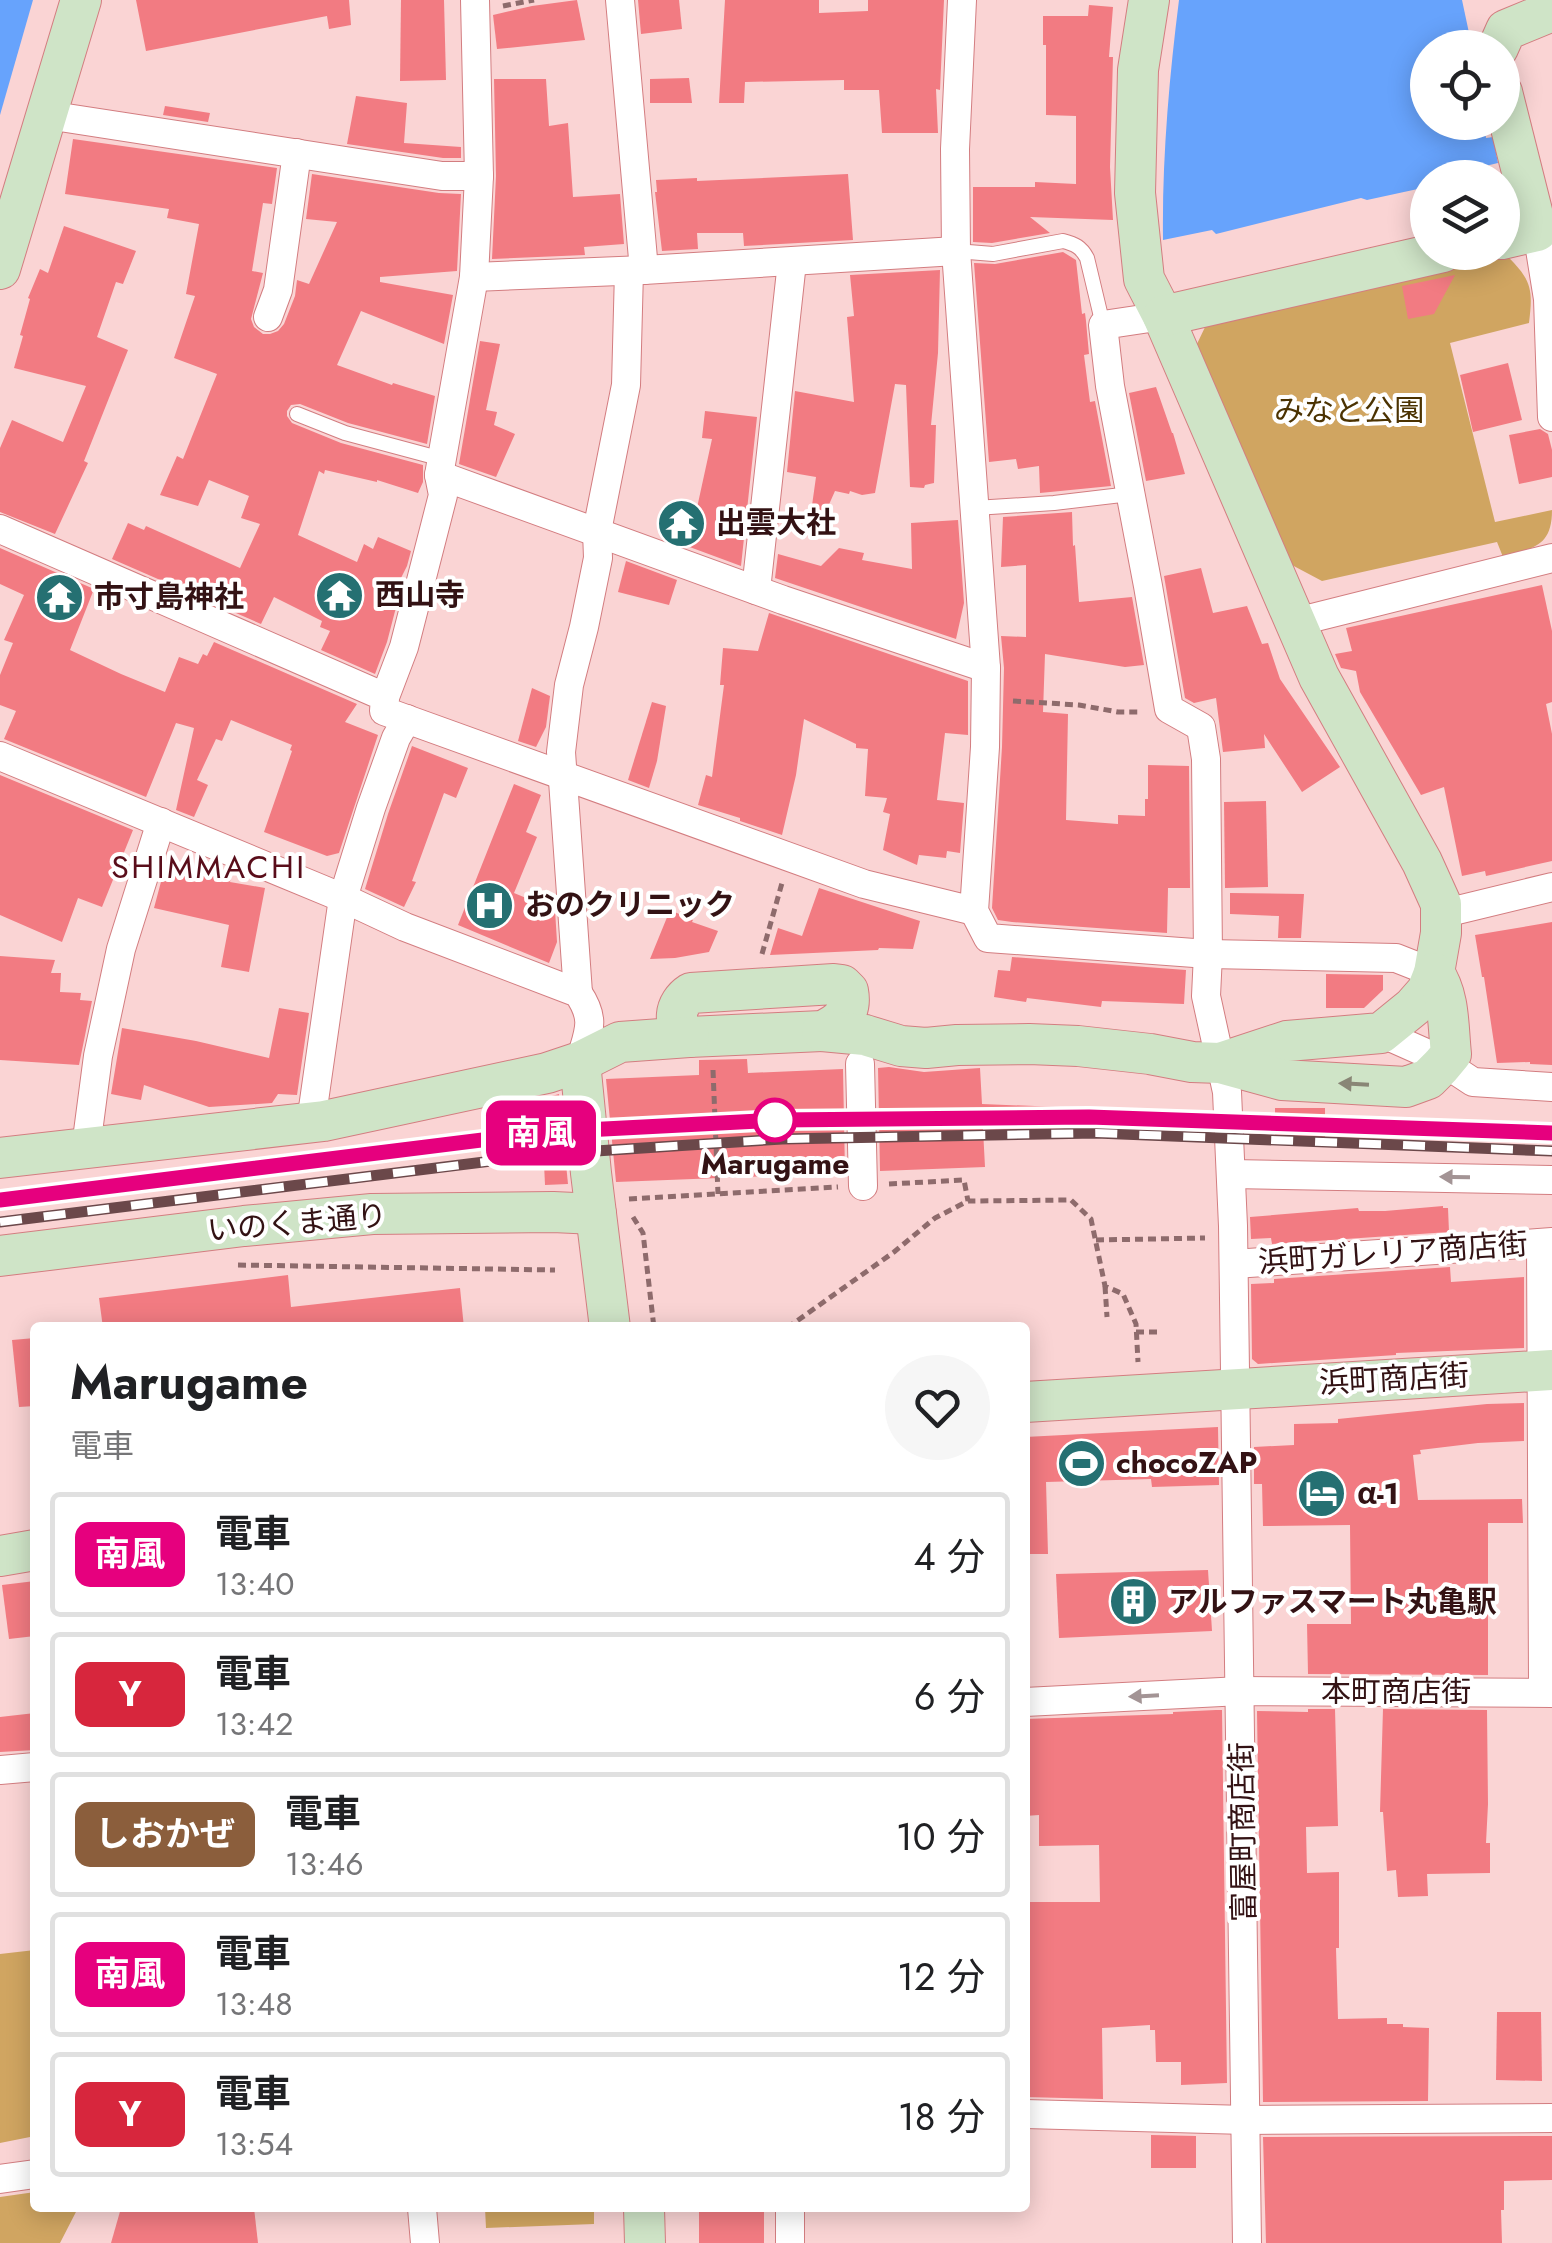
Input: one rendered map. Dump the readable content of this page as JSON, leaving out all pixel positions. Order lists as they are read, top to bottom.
{
  "streets": {
    "street": [
      "いのくま通り",
      "浜町ガレリア商店街",
      "浜町商店街",
      "本町商店街",
      "富屋町商店街"
    ]
  },
  "crossings": [
    ["浜町ガレリア商店街", "富屋町商店街"],
    ["浜町商店街", "富屋町商店街"],
    ["本町商店街", "富屋町商店街"]
  ],
  "one_way": ["本町商店街"],
  "districts": ["SHIMMACHI"],
  "parks": ["みなと公園"],
  "places": {
    "temple": ["出雲大社", "西山寺", "市寸島神社"],
    "hospital": ["おのクリニック"],
    "other": ["Marugame"],
    "sports": ["chocoZAP"],
    "hotel": ["α-1"],
    "building": ["アルファスマート丸亀駅"]
  },
  "page": {
    "on_map": "南風",
    "heading": ["Marugame", "電車"],
    "list": [
      {
        "mark": "南風",
        "name": "電車",
        "note": "13:40",
        "value": "4 分"
      },
      {
        "mark": "Y",
        "name": "電車",
        "note": "13:42",
        "value": "6 分"
      },
      {
        "mark": "しおかぜ",
        "name": "電車",
        "note": "13:46",
        "value": "10 分"
      },
      {
        "mark": "南風",
        "name": "電車",
        "note": "13:48",
        "value": "12 分"
      },
      {
        "mark": "Y",
        "name": "電車",
        "note": "13:54",
        "value": "18 分"
      }
    ]
  }
}
